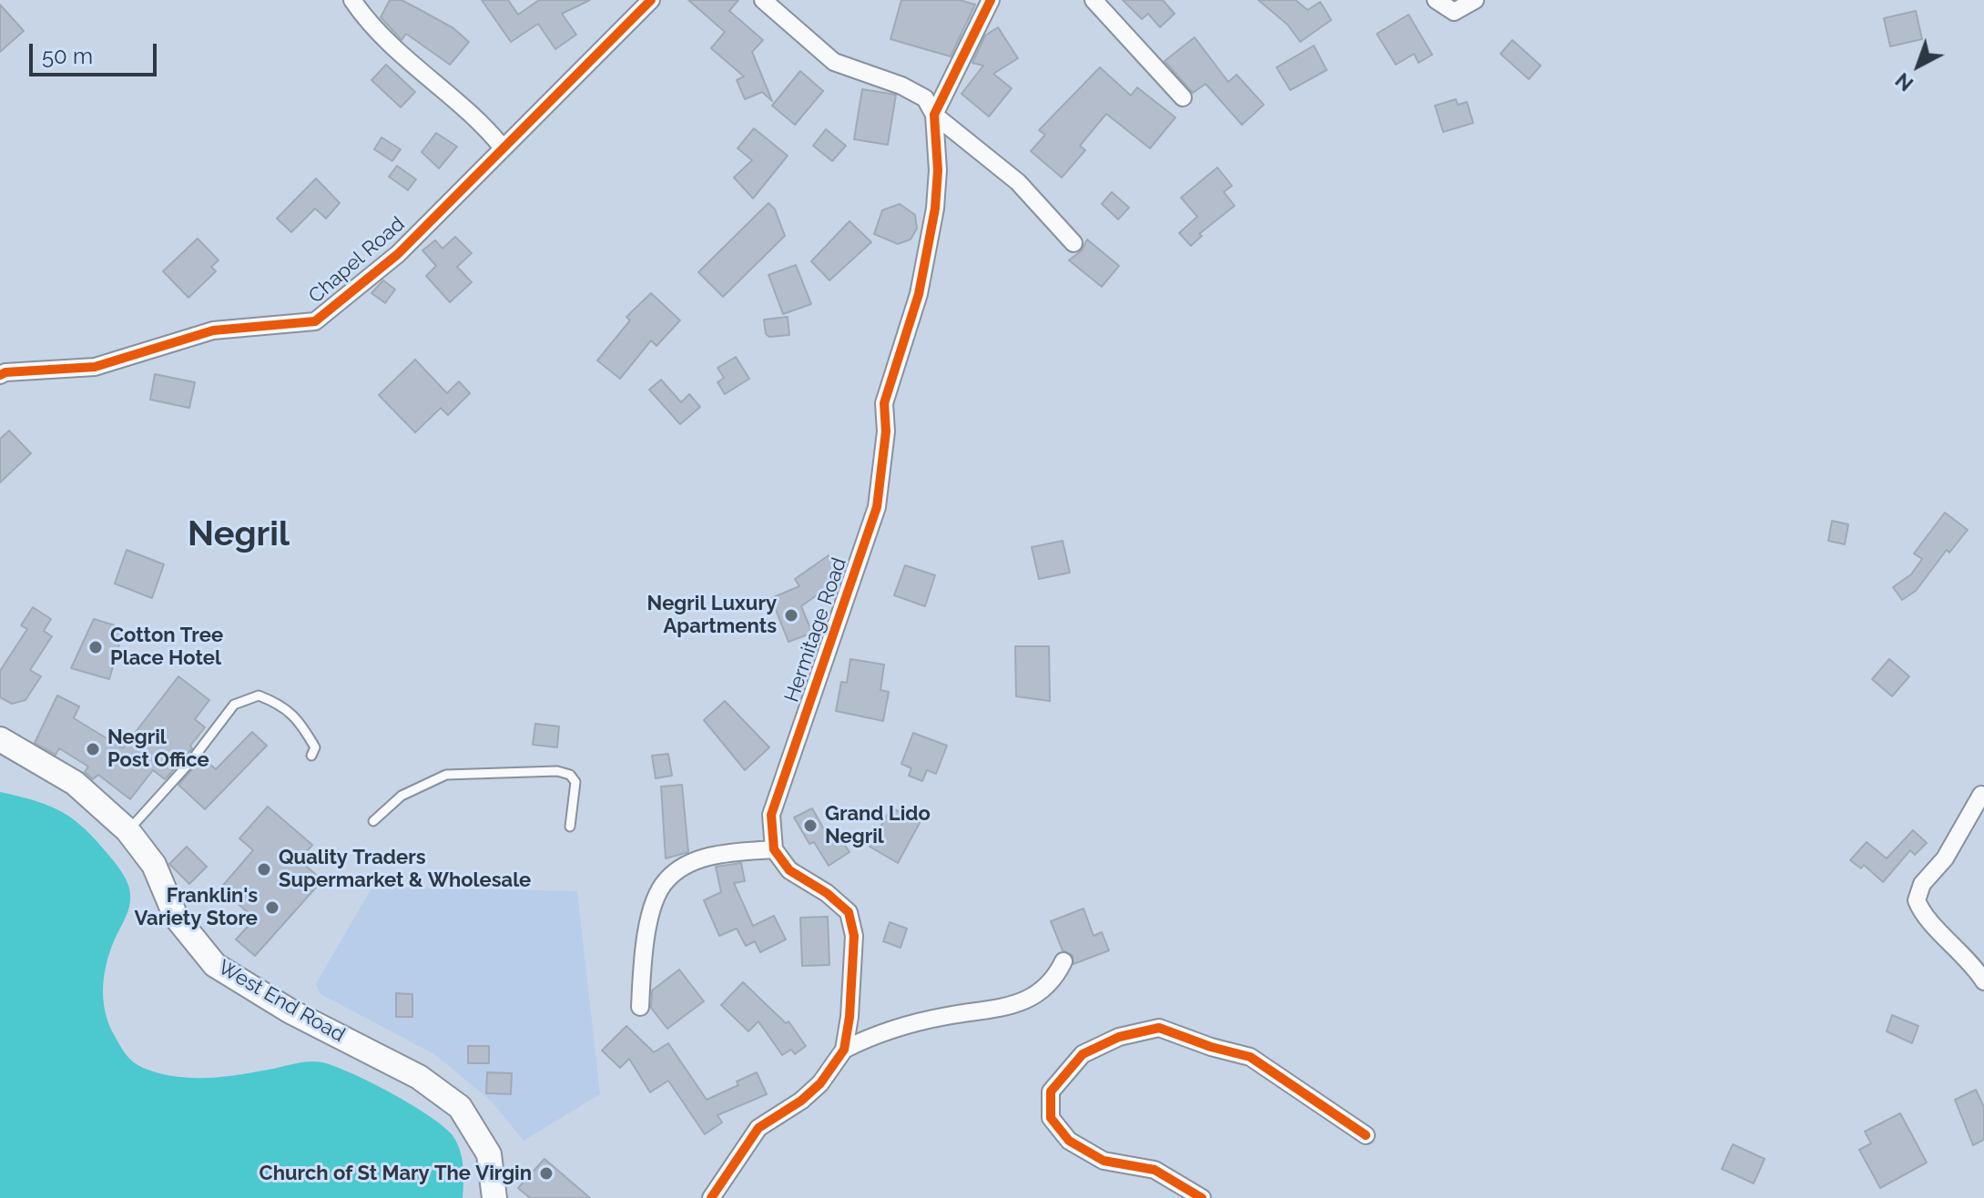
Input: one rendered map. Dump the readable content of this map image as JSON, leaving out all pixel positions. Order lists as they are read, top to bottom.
{
  "streets": {
    "main road": ["West End Road"],
    "street": ["Chapel Road", "Hermitage Road"]
  },
  "districts": ["Negril"],
  "places": [
    "Negril Luxury Apartments",
    "Cotton Tree Place Hotel",
    "Negril Post Office",
    "Grand Lido Negril",
    "Quality Traders Supermarket & Wholesale",
    "Franklin's Variety Store",
    "Church of St Mary The Virgin"
  ],
  "scale_bar": "50 m",
  "north": "bottom left"
}
